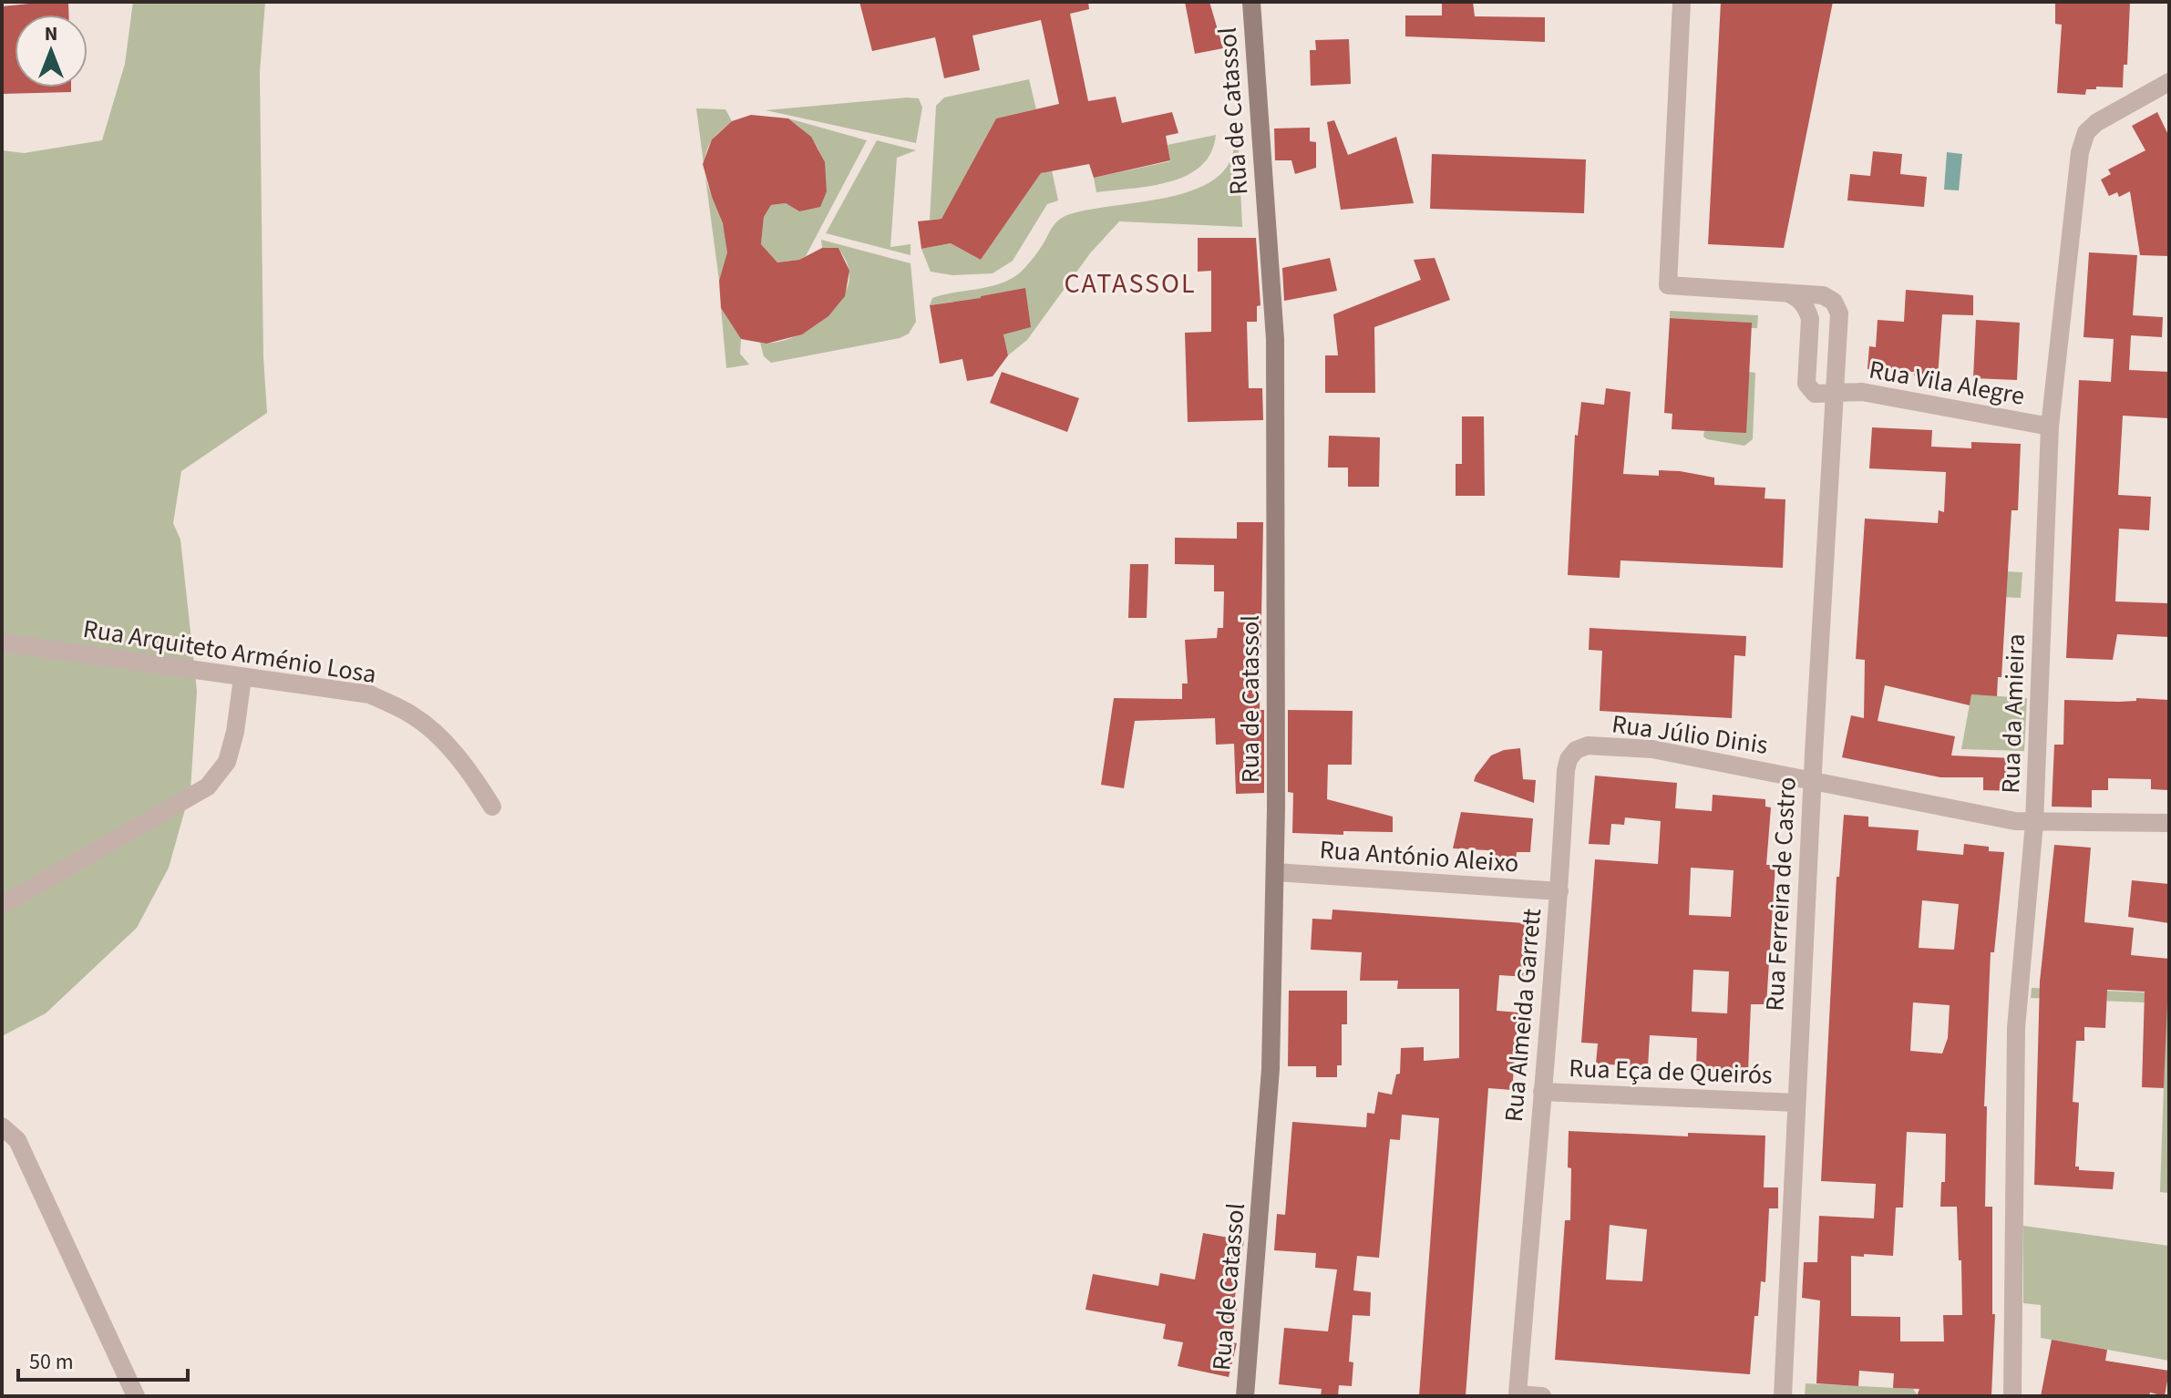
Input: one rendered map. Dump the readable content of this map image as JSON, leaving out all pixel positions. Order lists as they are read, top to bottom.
{
  "streets": {
    "main road": ["Rua de Catassol"],
    "street": [
      "Rua Vila Alegre",
      "Rua Arquiteto Arménio Losa",
      "Rua da Amieira",
      "Rua Júlio Dinis",
      "Rua António Aleixo",
      "Rua Ferreira de Castro",
      "Rua Almeida Garrett",
      "Rua Eça de Queirós"
    ]
  },
  "crossings": [
    ["Rua de Catassol", "Rua António Aleixo"],
    ["Rua Vila Alegre", "Rua da Amieira"],
    ["Rua Vila Alegre", "Rua Ferreira de Castro"],
    ["Rua da Amieira", "Rua Júlio Dinis"],
    ["Rua Júlio Dinis", "Rua Ferreira de Castro"],
    ["Rua Júlio Dinis", "Rua Almeida Garrett"],
    ["Rua António Aleixo", "Rua Almeida Garrett"],
    ["Rua Ferreira de Castro", "Rua Eça de Queirós"],
    ["Rua Almeida Garrett", "Rua Eça de Queirós"]
  ],
  "districts": ["CATASSOL"],
  "scale_bar": "50 m",
  "north": "top"
}
